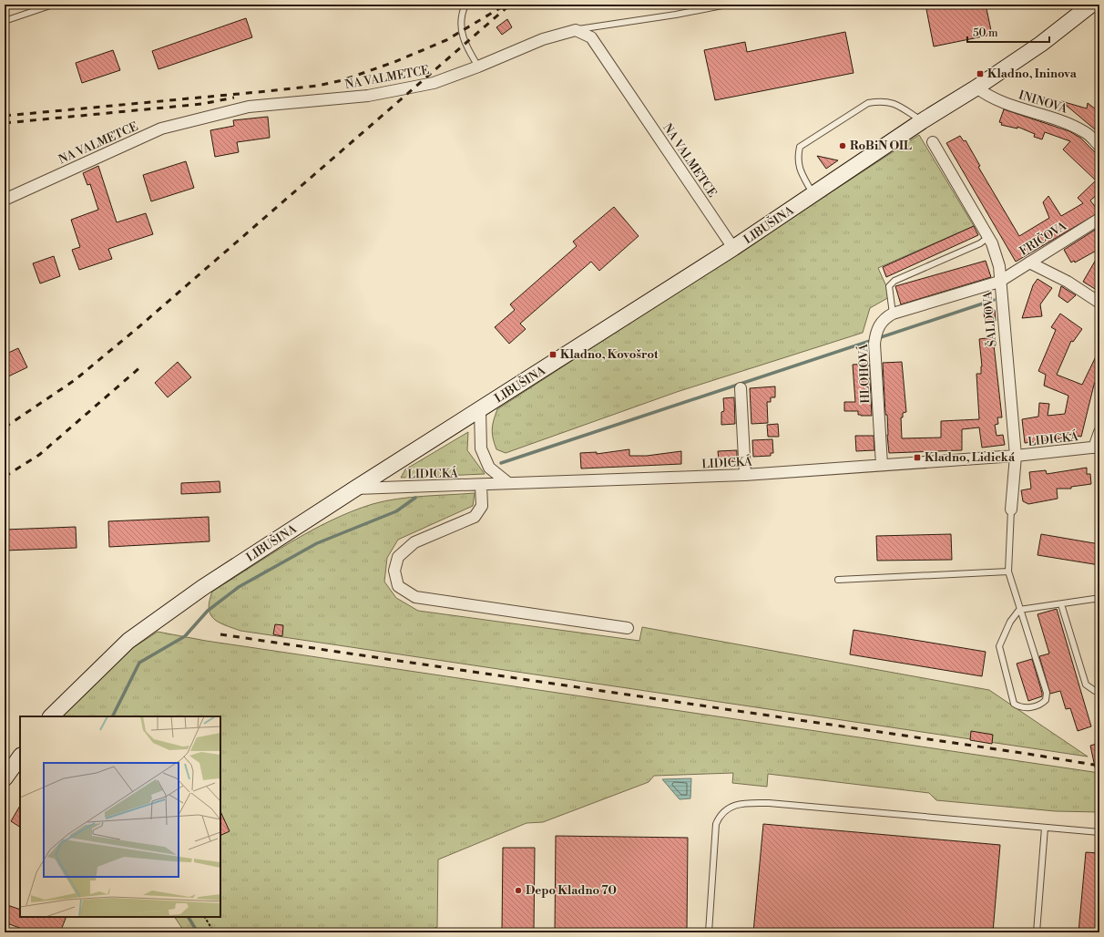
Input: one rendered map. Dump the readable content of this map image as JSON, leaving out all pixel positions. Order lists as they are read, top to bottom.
{
  "streets": {
    "main road": ["LIBUŠINA"],
    "street": [
      "NA VALMETCE",
      "ININOVA",
      "FRIČOVA",
      "ŠALDOVA",
      "HLOHOVÁ",
      "LIDICKÁ"
    ]
  },
  "crossings": [
    ["NA VALMETCE", "LIBUŠINA"],
    ["ININOVA", "LIBUŠINA"],
    ["LIBUŠINA", "LIDICKÁ"],
    ["FRIČOVA", "ŠALDOVA"],
    ["FRIČOVA", "HLOHOVÁ"],
    ["ŠALDOVA", "HLOHOVÁ"],
    ["ŠALDOVA", "LIDICKÁ"],
    ["HLOHOVÁ", "LIDICKÁ"]
  ],
  "places": {
    "transit": ["Kladno, Ininova", "Kladno, Kovošrot", "Kladno, Lidická"],
    "other": ["RoBiN OIL", "Depo Kladno 70"]
  },
  "scale_bar": "50 m"
}
